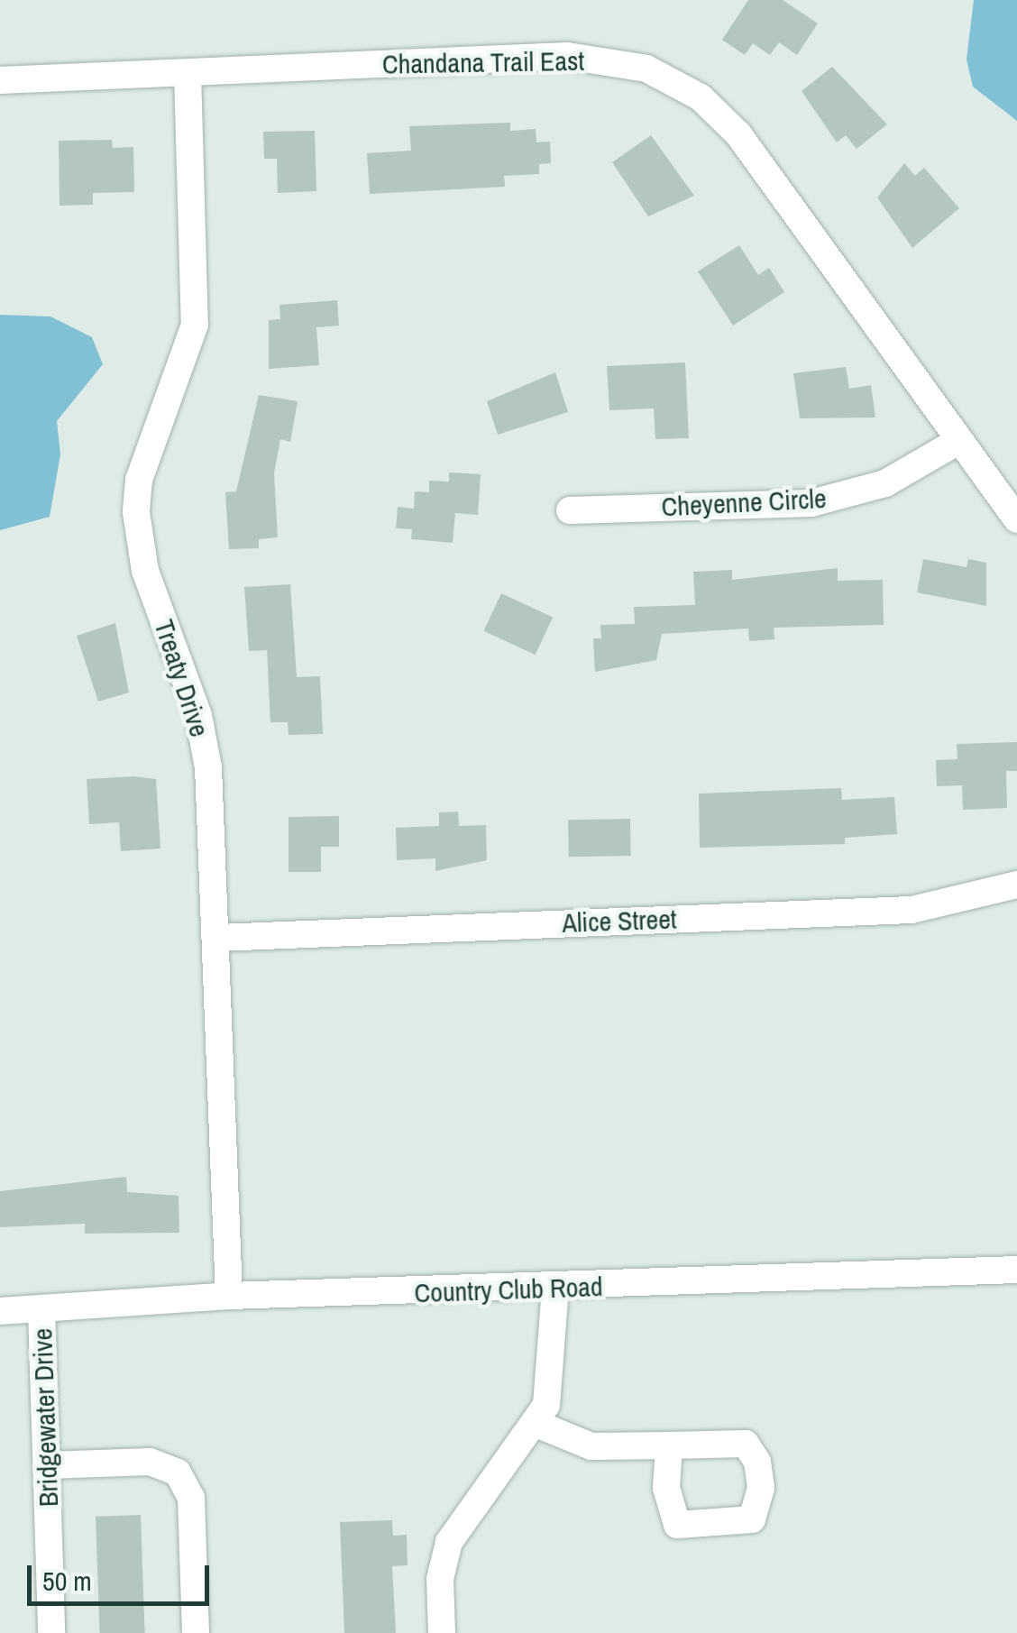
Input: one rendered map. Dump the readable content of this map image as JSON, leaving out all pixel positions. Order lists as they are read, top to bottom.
{
  "streets": {
    "street": [
      "Chandana Trail East",
      "Cheyenne Circle",
      "Treaty Drive",
      "Alice Street",
      "Country Club Road",
      "Bridgewater Drive"
    ]
  },
  "crossings": [
    ["Chandana Trail East", "Cheyenne Circle"],
    ["Chandana Trail East", "Treaty Drive"],
    ["Treaty Drive", "Alice Street"],
    ["Treaty Drive", "Country Club Road"],
    ["Country Club Road", "Bridgewater Drive"]
  ],
  "scale_bar": "50 m"
}
